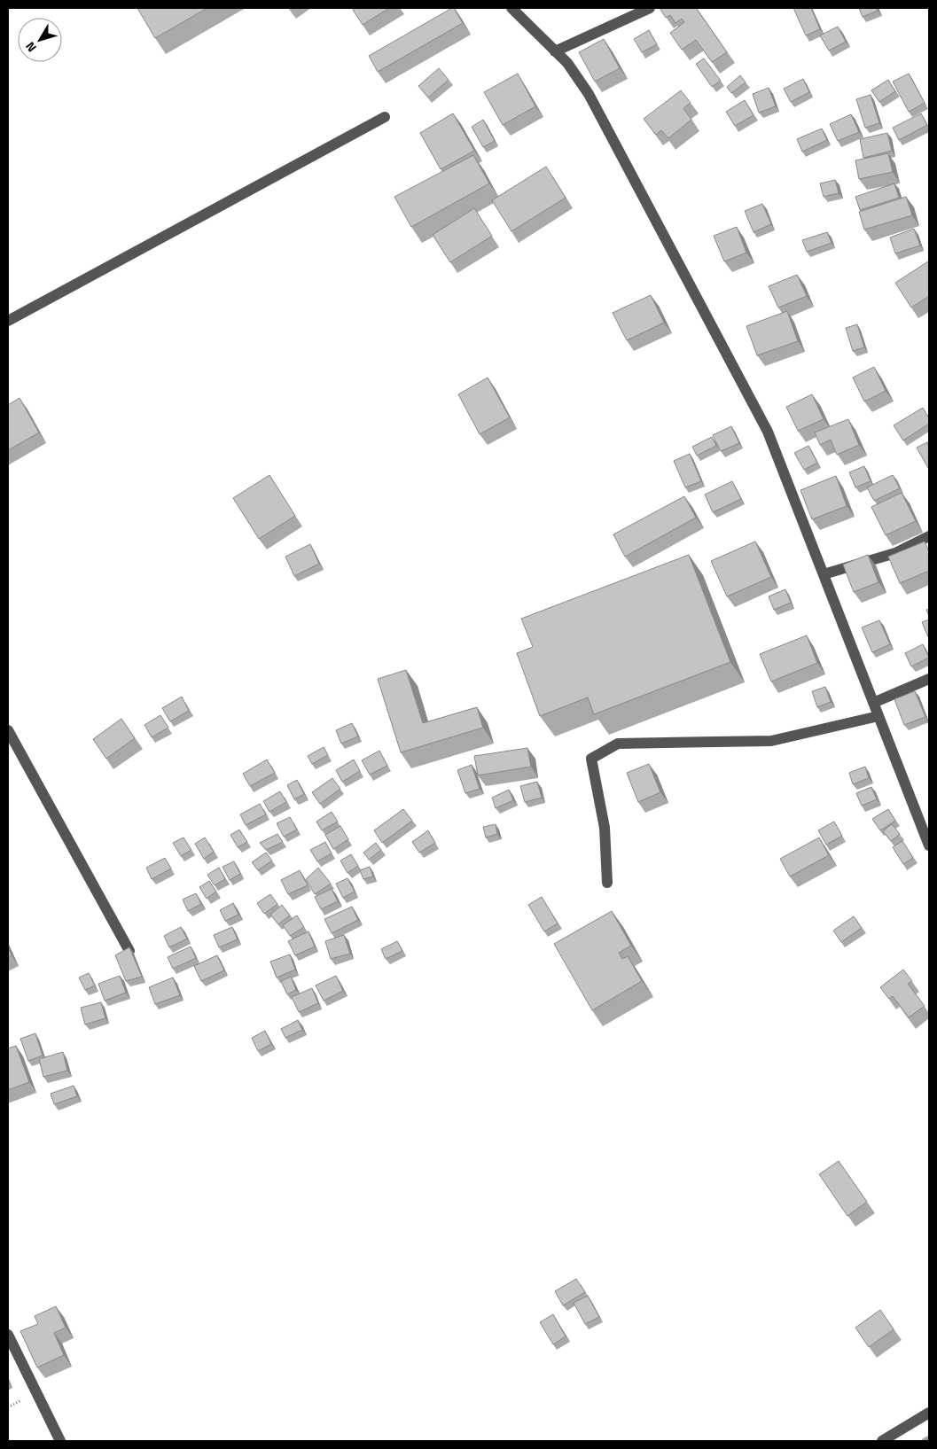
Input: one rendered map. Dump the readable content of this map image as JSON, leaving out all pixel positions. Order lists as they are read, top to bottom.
{
  "north": "bottom left"
}
